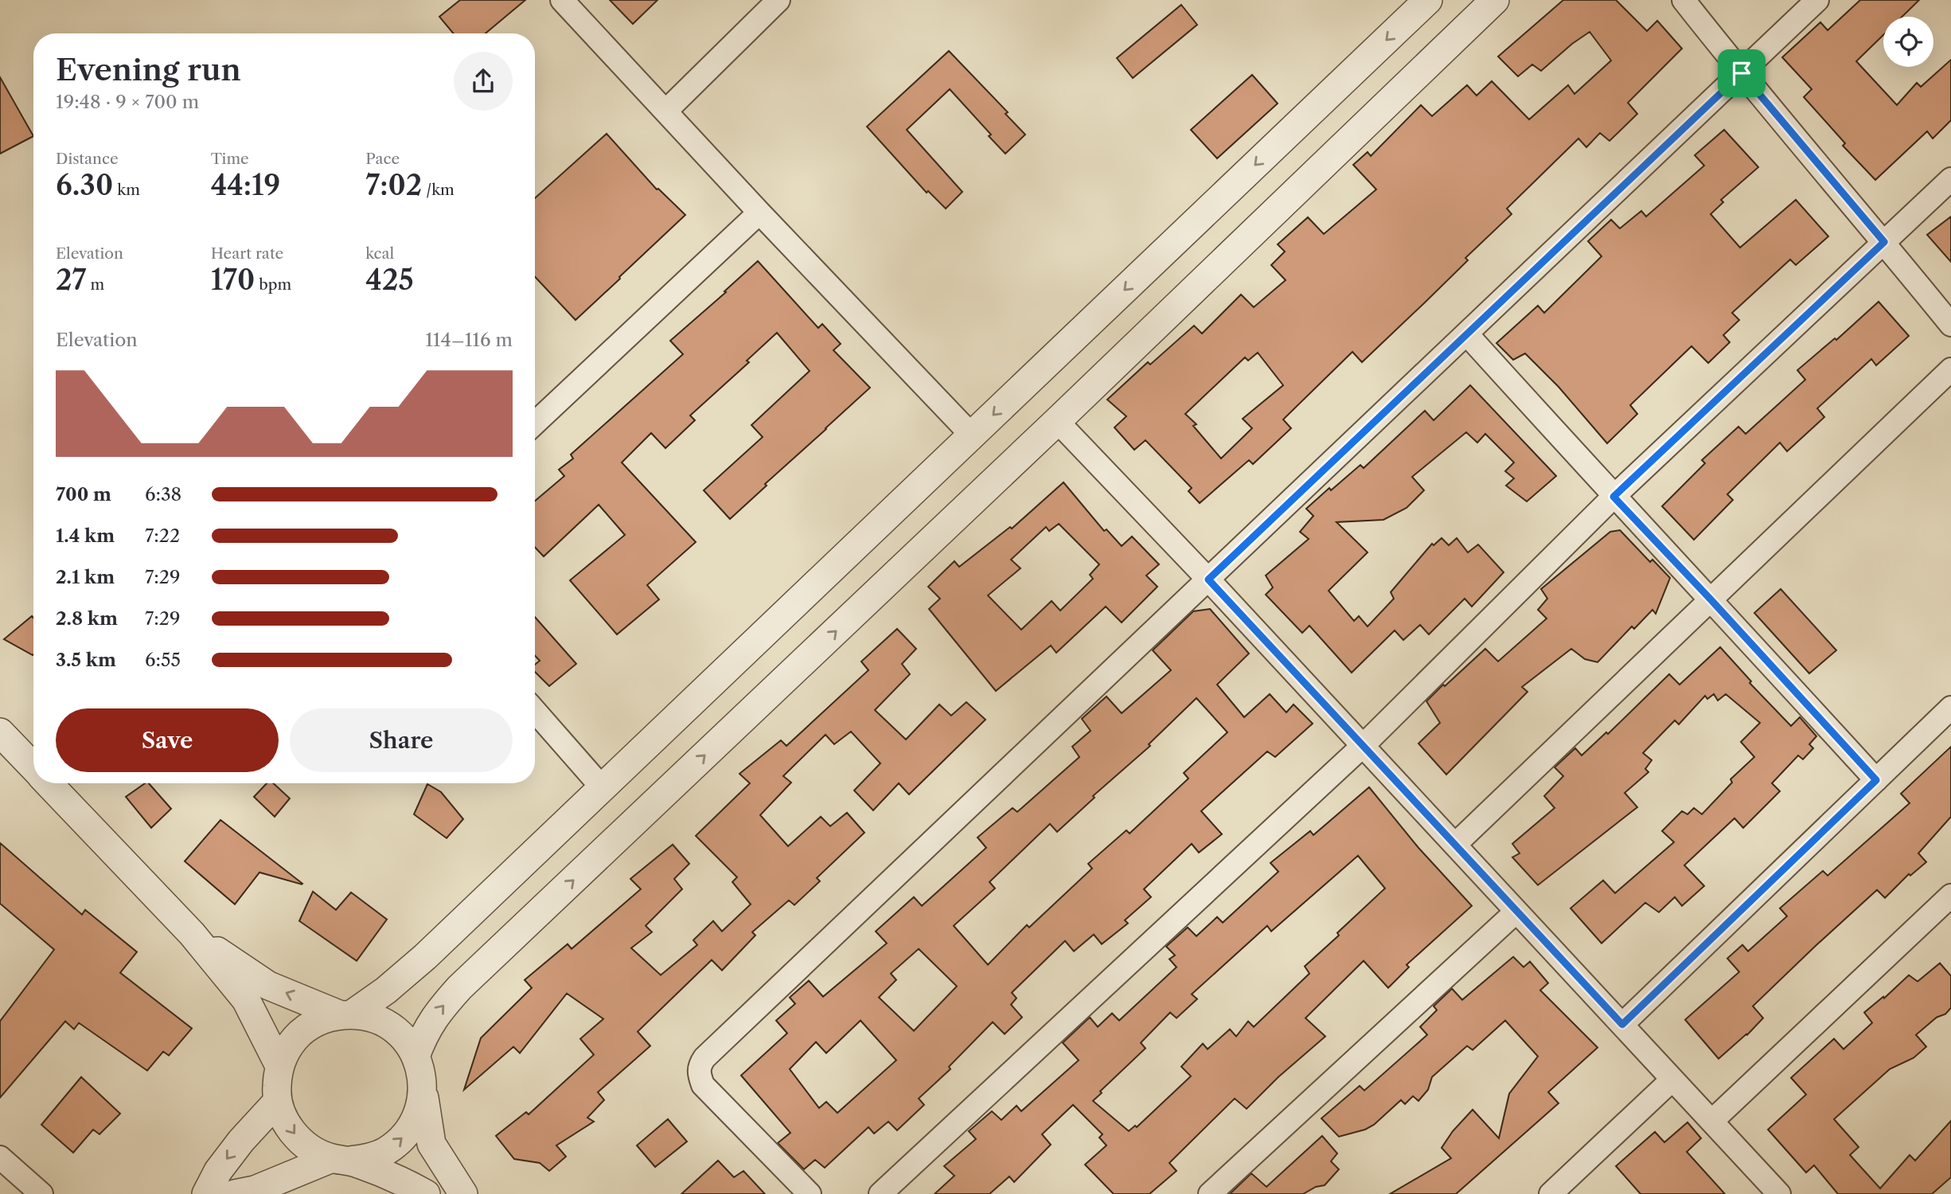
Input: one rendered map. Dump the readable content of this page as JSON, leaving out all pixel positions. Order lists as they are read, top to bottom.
{
  "page": {
    "heading": ["Evening run", "19:48 · 9 × 700 m"],
    "stats": [
      ["Distance", "6.30 km"],
      ["Time", "44:19"],
      ["Pace", "7:02 /km"],
      ["Elevation", "27 m"],
      ["Heart rate", "170 bpm"],
      ["kcal", "425"]
    ],
    "chart": ["Elevation", "114–116 m"],
    "list": [
      {
        "name": "700 m",
        "note": "6:38"
      },
      {
        "name": "1.4 km",
        "note": "7:22"
      },
      {
        "name": "2.1 km",
        "note": "7:29"
      },
      {
        "name": "2.8 km",
        "note": "7:29"
      },
      {
        "name": "3.5 km",
        "note": "6:55"
      }
    ],
    "buttons": ["Save", "Share"]
  }
}
